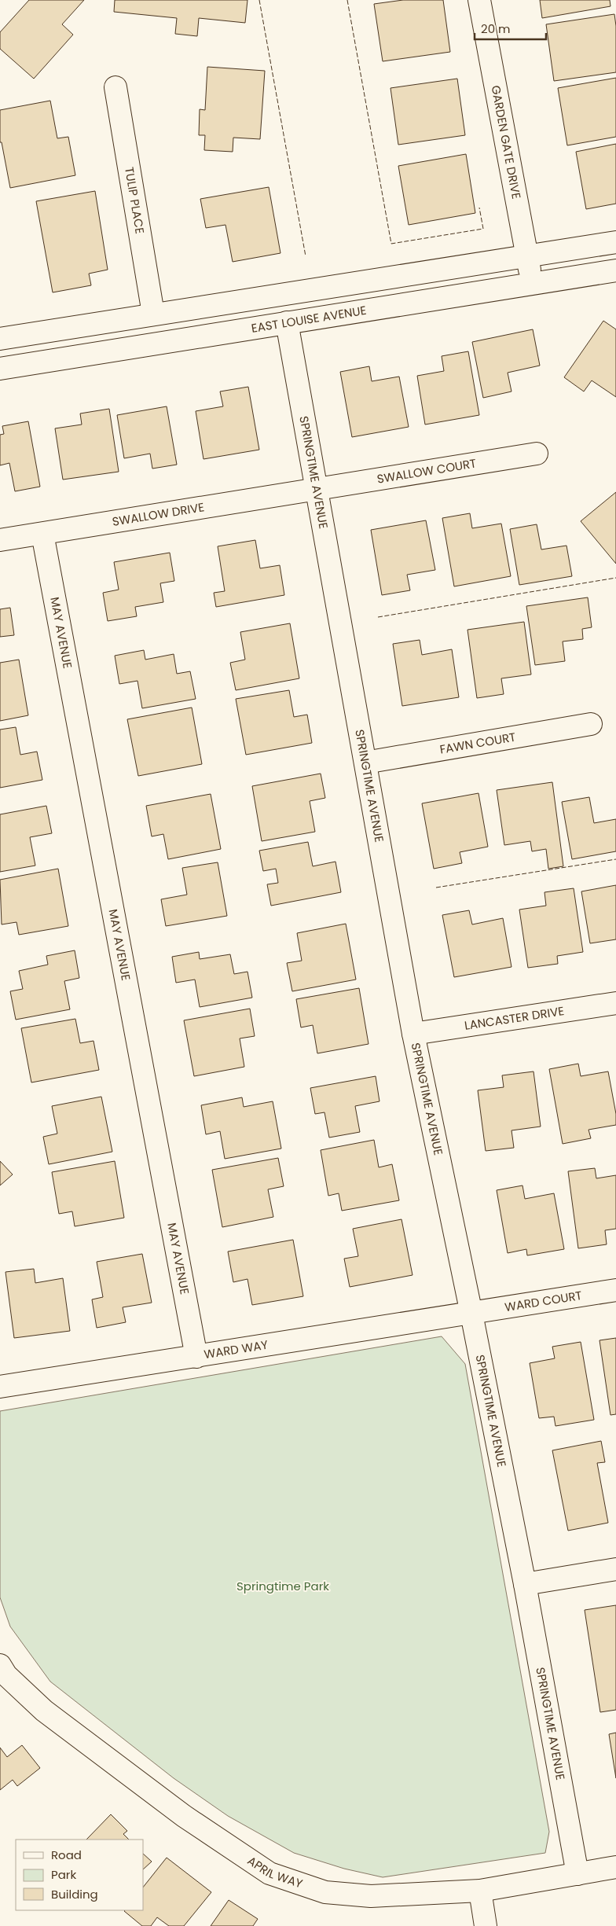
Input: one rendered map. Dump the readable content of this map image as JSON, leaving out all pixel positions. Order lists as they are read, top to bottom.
{
  "streets": {
    "street": [
      "GARDEN GATE DRIVE",
      "TULIP PLACE",
      "EAST LOUISE AVENUE",
      "SPRINGTIME AVENUE",
      "SWALLOW COURT",
      "SWALLOW DRIVE",
      "MAY AVENUE",
      "FAWN COURT",
      "LANCASTER DRIVE",
      "WARD COURT",
      "WARD WAY",
      "APRIL WAY"
    ]
  },
  "crossings": [
    ["GARDEN GATE DRIVE", "EAST LOUISE AVENUE"],
    ["EAST LOUISE AVENUE", "SPRINGTIME AVENUE"],
    ["SPRINGTIME AVENUE", "SWALLOW COURT"],
    ["SPRINGTIME AVENUE", "SWALLOW DRIVE"],
    ["SPRINGTIME AVENUE", "FAWN COURT"],
    ["SPRINGTIME AVENUE", "LANCASTER DRIVE"],
    ["SPRINGTIME AVENUE", "WARD COURT"],
    ["SPRINGTIME AVENUE", "WARD WAY"],
    ["SPRINGTIME AVENUE", "APRIL WAY"],
    ["SWALLOW COURT", "SWALLOW DRIVE"],
    ["SWALLOW DRIVE", "MAY AVENUE"],
    ["MAY AVENUE", "WARD WAY"],
    ["WARD COURT", "WARD WAY"]
  ],
  "parks": ["Springtime Park"],
  "legend": ["Road", "Park", "Building"],
  "scale_bar": "20 m"
}
